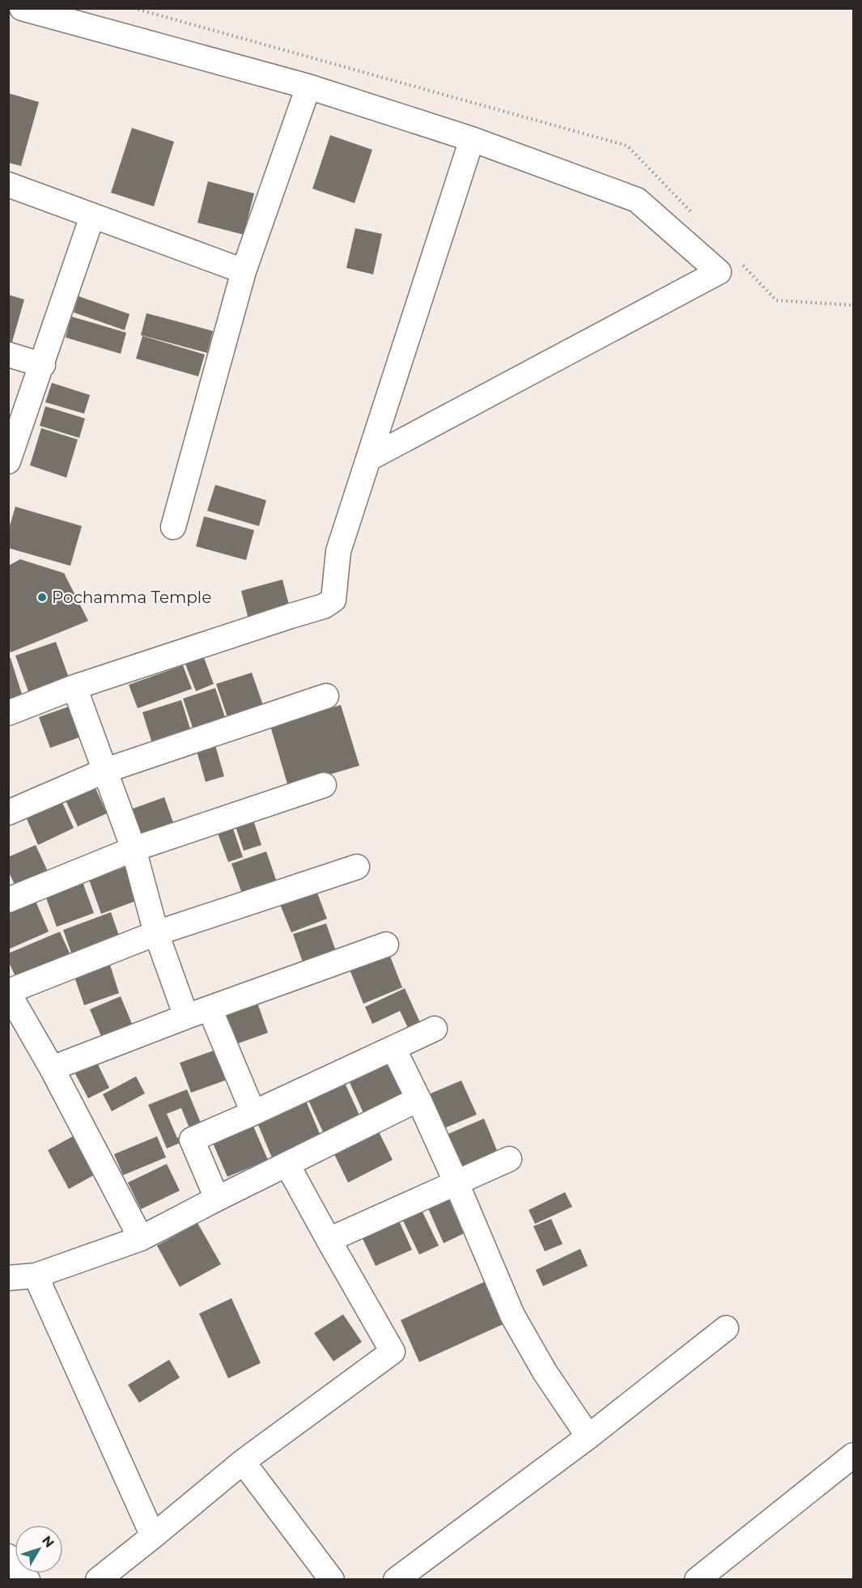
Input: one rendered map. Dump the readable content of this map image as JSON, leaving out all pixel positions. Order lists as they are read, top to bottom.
{
  "places": ["Pochamma Temple"],
  "north": "top right"
}
